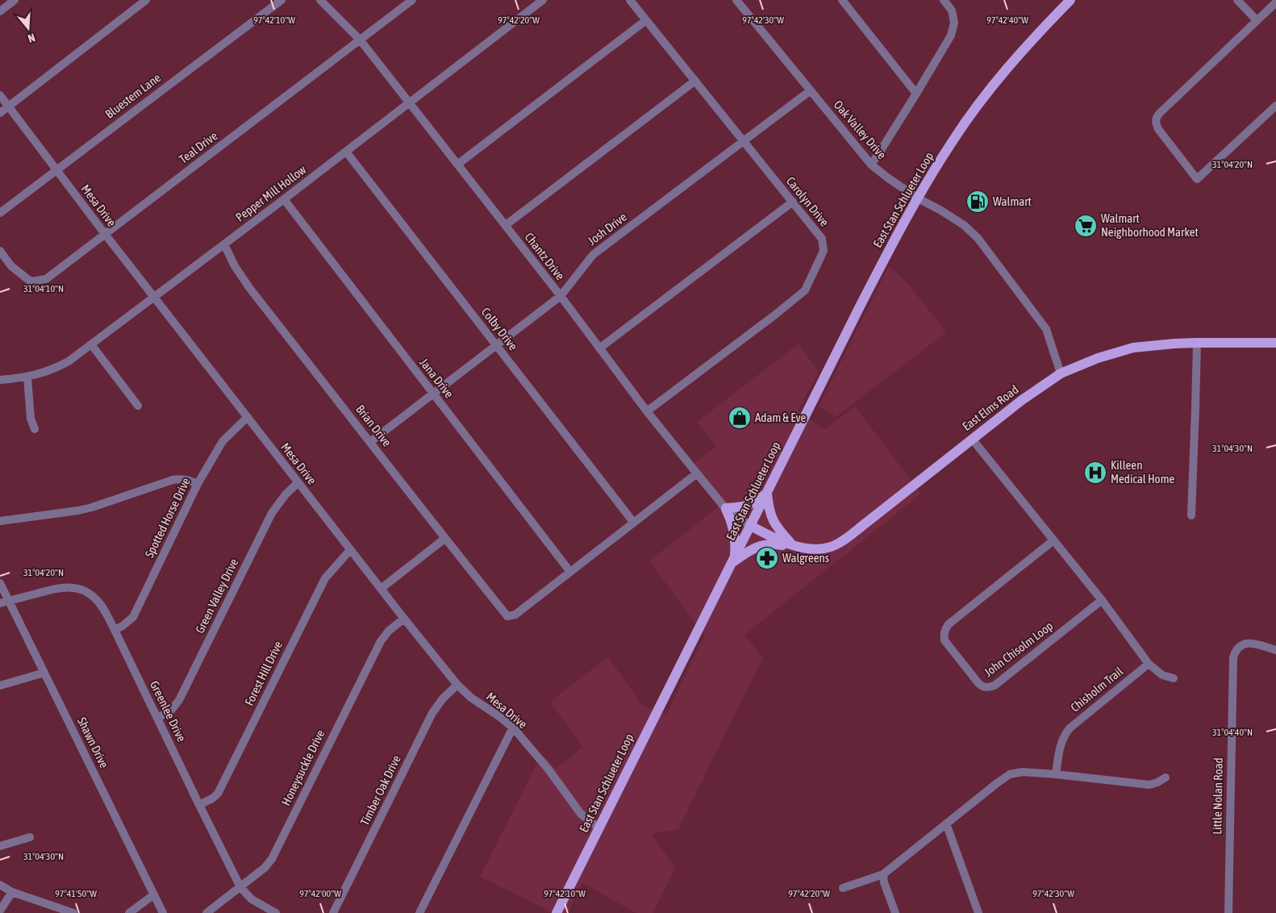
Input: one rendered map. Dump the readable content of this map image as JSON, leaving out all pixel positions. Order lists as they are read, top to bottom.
{
  "streets": {
    "main road": ["East Stan Schlueter Loop", "East Elms Road"],
    "street": [
      "Bluestem Lane",
      "Oak Valley Drive",
      "Teal Drive",
      "Pepper Mill Hollow",
      "Carolyn Drive",
      "Mesa Drive",
      "Josh Drive",
      "Chantz Drive",
      "Colby Drive",
      "Jana Drive",
      "Brian Drive",
      "Spotted Horse Drive",
      "Green Valley Drive",
      "John Chisolm Loop",
      "Forest Hill Drive",
      "Chisholm Trail",
      "Greenlee Drive",
      "Shawn Drive",
      "Honeysuckle Drive",
      "Timber Oak Drive",
      "Little Nolan Road"
    ]
  },
  "crossings": [
    ["Bluestem Lane", "Mesa Drive"],
    ["Oak Valley Drive", "East Stan Schlueter Loop"],
    ["Oak Valley Drive", "Josh Drive"],
    ["Oak Valley Drive", "East Elms Road"],
    ["Teal Drive", "Mesa Drive"],
    ["Teal Drive", "Chantz Drive"],
    ["Pepper Mill Hollow", "Mesa Drive"],
    ["Pepper Mill Hollow", "Chantz Drive"],
    ["Pepper Mill Hollow", "Colby Drive"],
    ["Pepper Mill Hollow", "Jana Drive"],
    ["Pepper Mill Hollow", "Brian Drive"],
    ["East Stan Schlueter Loop", "Mesa Drive"],
    ["East Stan Schlueter Loop", "Chantz Drive"],
    ["East Stan Schlueter Loop", "East Elms Road"],
    ["Carolyn Drive", "Josh Drive"],
    ["Carolyn Drive", "Chantz Drive"],
    ["Mesa Drive", "Spotted Horse Drive"],
    ["Mesa Drive", "Green Valley Drive"],
    ["Mesa Drive", "Forest Hill Drive"],
    ["Mesa Drive", "Honeysuckle Drive"],
    ["Mesa Drive", "Timber Oak Drive"],
    ["Josh Drive", "Chantz Drive"],
    ["Josh Drive", "Colby Drive"],
    ["Josh Drive", "Jana Drive"],
    ["Josh Drive", "Brian Drive"],
    ["Chantz Drive", "East Elms Road"],
    ["Jana Drive", "Brian Drive"],
    ["Spotted Horse Drive", "Greenlee Drive"],
    ["Green Valley Drive", "Greenlee Drive"],
    ["Forest Hill Drive", "Greenlee Drive"],
    ["Greenlee Drive", "Shawn Drive"],
    ["Greenlee Drive", "Honeysuckle Drive"]
  ],
  "places": {
    "fuel station": ["Walmart"],
    "supermarket": ["Walmart Neighborhood Market"],
    "shop": ["Adam & Eve"],
    "hospital": ["Killeen Medical Home"],
    "pharmacy": ["Walgreens"]
  },
  "north": "bottom",
  "coordinates": [
    "97°42'10\"W",
    "97°42'20\"W",
    "97°42'30\"W",
    "97°42'40\"W",
    "31°04'20\"N",
    "31°04'10\"N",
    "31°04'30\"N",
    "31°04'40\"N",
    "97°42'00\"W",
    "97°41'50\"W"
  ]
}
